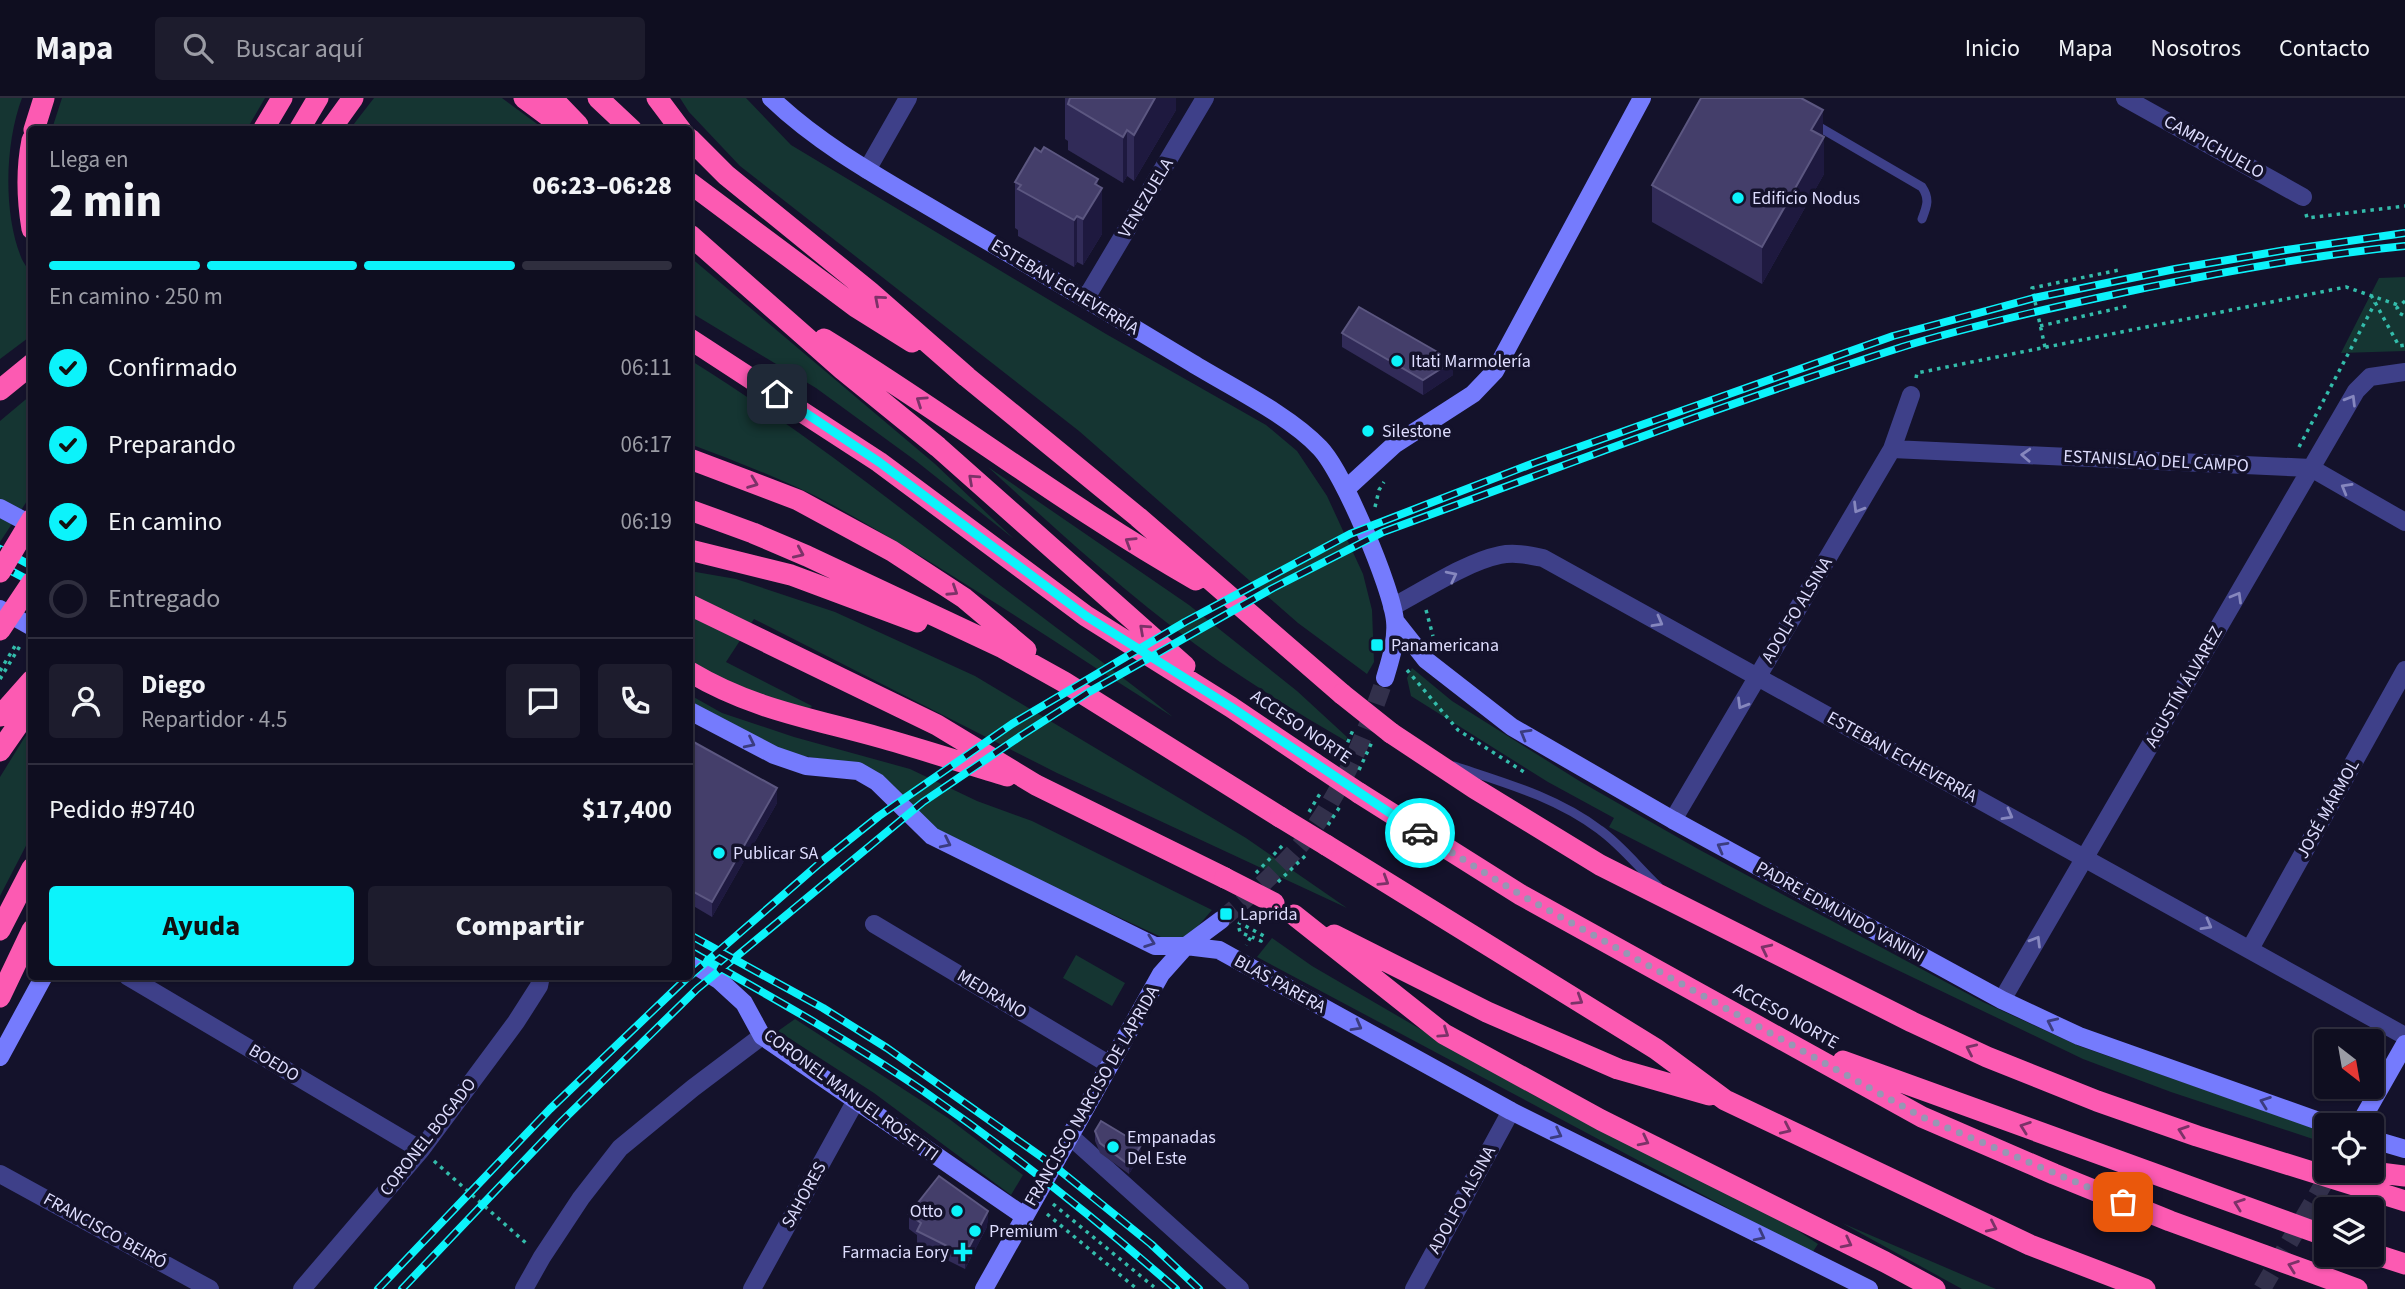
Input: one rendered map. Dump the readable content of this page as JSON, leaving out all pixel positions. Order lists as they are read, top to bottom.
{
  "streets": {
    "highway": ["ACCESO NORTE"],
    "street": [
      "CAMPICHUELO",
      "VENEZUELA",
      "ESTEBAN ECHEVERRÍA",
      "ESTANISLAO DEL CAMPO",
      "ADOLFO ALSINA",
      "AGUSTÍN ÁLVAREZ",
      "JOSÉ MÁRMOL",
      "PADRE EDMUNDO VANINI",
      "BLAS PARERA",
      "MEDRANO",
      "BOEDO",
      "CORONEL MANUEL ROSETTI",
      "FRANCISCO NARCISO DE LAPRIDA",
      "CORONEL BOGADO",
      "SAHORES",
      "FRANCISCO BEIRÓ"
    ]
  },
  "crossings": [
    ["VENEZUELA", "ESTEBAN ECHEVERRÍA"],
    ["ESTEBAN ECHEVERRÍA", "ADOLFO ALSINA"],
    ["ESTEBAN ECHEVERRÍA", "AGUSTÍN ÁLVAREZ"],
    ["ESTEBAN ECHEVERRÍA", "JOSÉ MÁRMOL"],
    ["ESTEBAN ECHEVERRÍA", "PADRE EDMUNDO VANINI"],
    ["ESTANISLAO DEL CAMPO", "ADOLFO ALSINA"],
    ["ESTANISLAO DEL CAMPO", "AGUSTÍN ÁLVAREZ"],
    ["ADOLFO ALSINA", "PADRE EDMUNDO VANINI"],
    ["ADOLFO ALSINA", "BLAS PARERA"],
    ["AGUSTÍN ÁLVAREZ", "PADRE EDMUNDO VANINI"],
    ["BLAS PARERA", "FRANCISCO NARCISO DE LAPRIDA"],
    ["MEDRANO", "FRANCISCO NARCISO DE LAPRIDA"],
    ["BOEDO", "CORONEL BOGADO"],
    ["CORONEL MANUEL ROSETTI", "FRANCISCO NARCISO DE LAPRIDA"],
    ["CORONEL MANUEL ROSETTI", "SAHORES"]
  ],
  "one_way": [
    "ESTEBAN ECHEVERRÍA",
    "ESTANISLAO DEL CAMPO",
    "ADOLFO ALSINA",
    "AGUSTÍN ÁLVAREZ",
    "PADRE EDMUNDO VANINI",
    "BLAS PARERA"
  ],
  "places": {
    "other": [
      "Edificio Nodus",
      "Itati Marmolería",
      "Silestone",
      "Publicar SA",
      "Empanadas Del Este",
      "Otto",
      "Premium"
    ],
    "transit": ["Panamericana", "Laprida"],
    "health": ["Farmacia Eory"]
  },
  "north": "bottom right",
  "page": {
    "header": "Mapa",
    "search": "Buscar aquí",
    "nav": [
      "Inicio",
      "Mapa",
      "Nosotros",
      "Contacto"
    ],
    "heading": ["2 min", "Llega en", "06:23–06:28"],
    "panel": [
      "Diego",
      "Repartidor · 4.5",
      "Pedido #9740",
      "$17,400"
    ],
    "bar": "En camino · 250 m",
    "list": [
      ["Confirmado", "06:11"],
      ["Preparando", "06:17"],
      ["En camino", "06:19"],
      "Entregado"
    ],
    "buttons": ["Ayuda", "Compartir"]
  }
}
